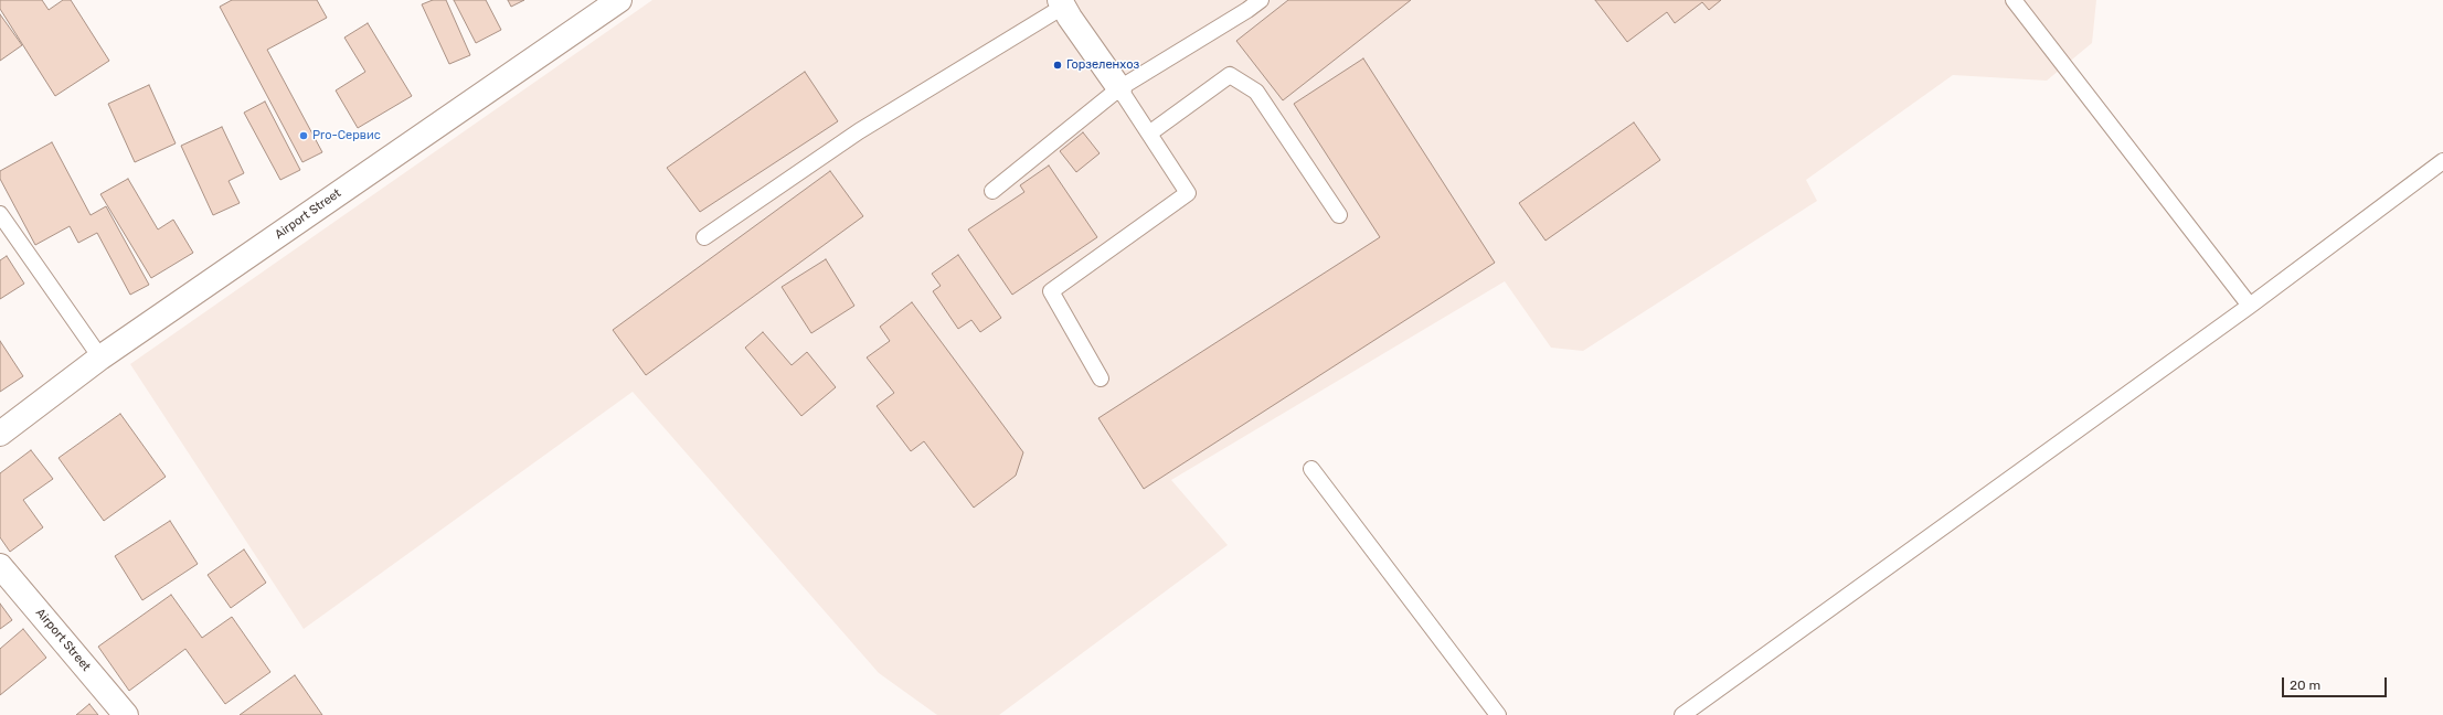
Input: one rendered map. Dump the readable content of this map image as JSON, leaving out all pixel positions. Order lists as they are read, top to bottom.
{
  "streets": {
    "street": ["Airport Street"]
  },
  "places": ["Горзеленхоз", "Pro-Сервис"],
  "scale_bar": "20 m"
}
